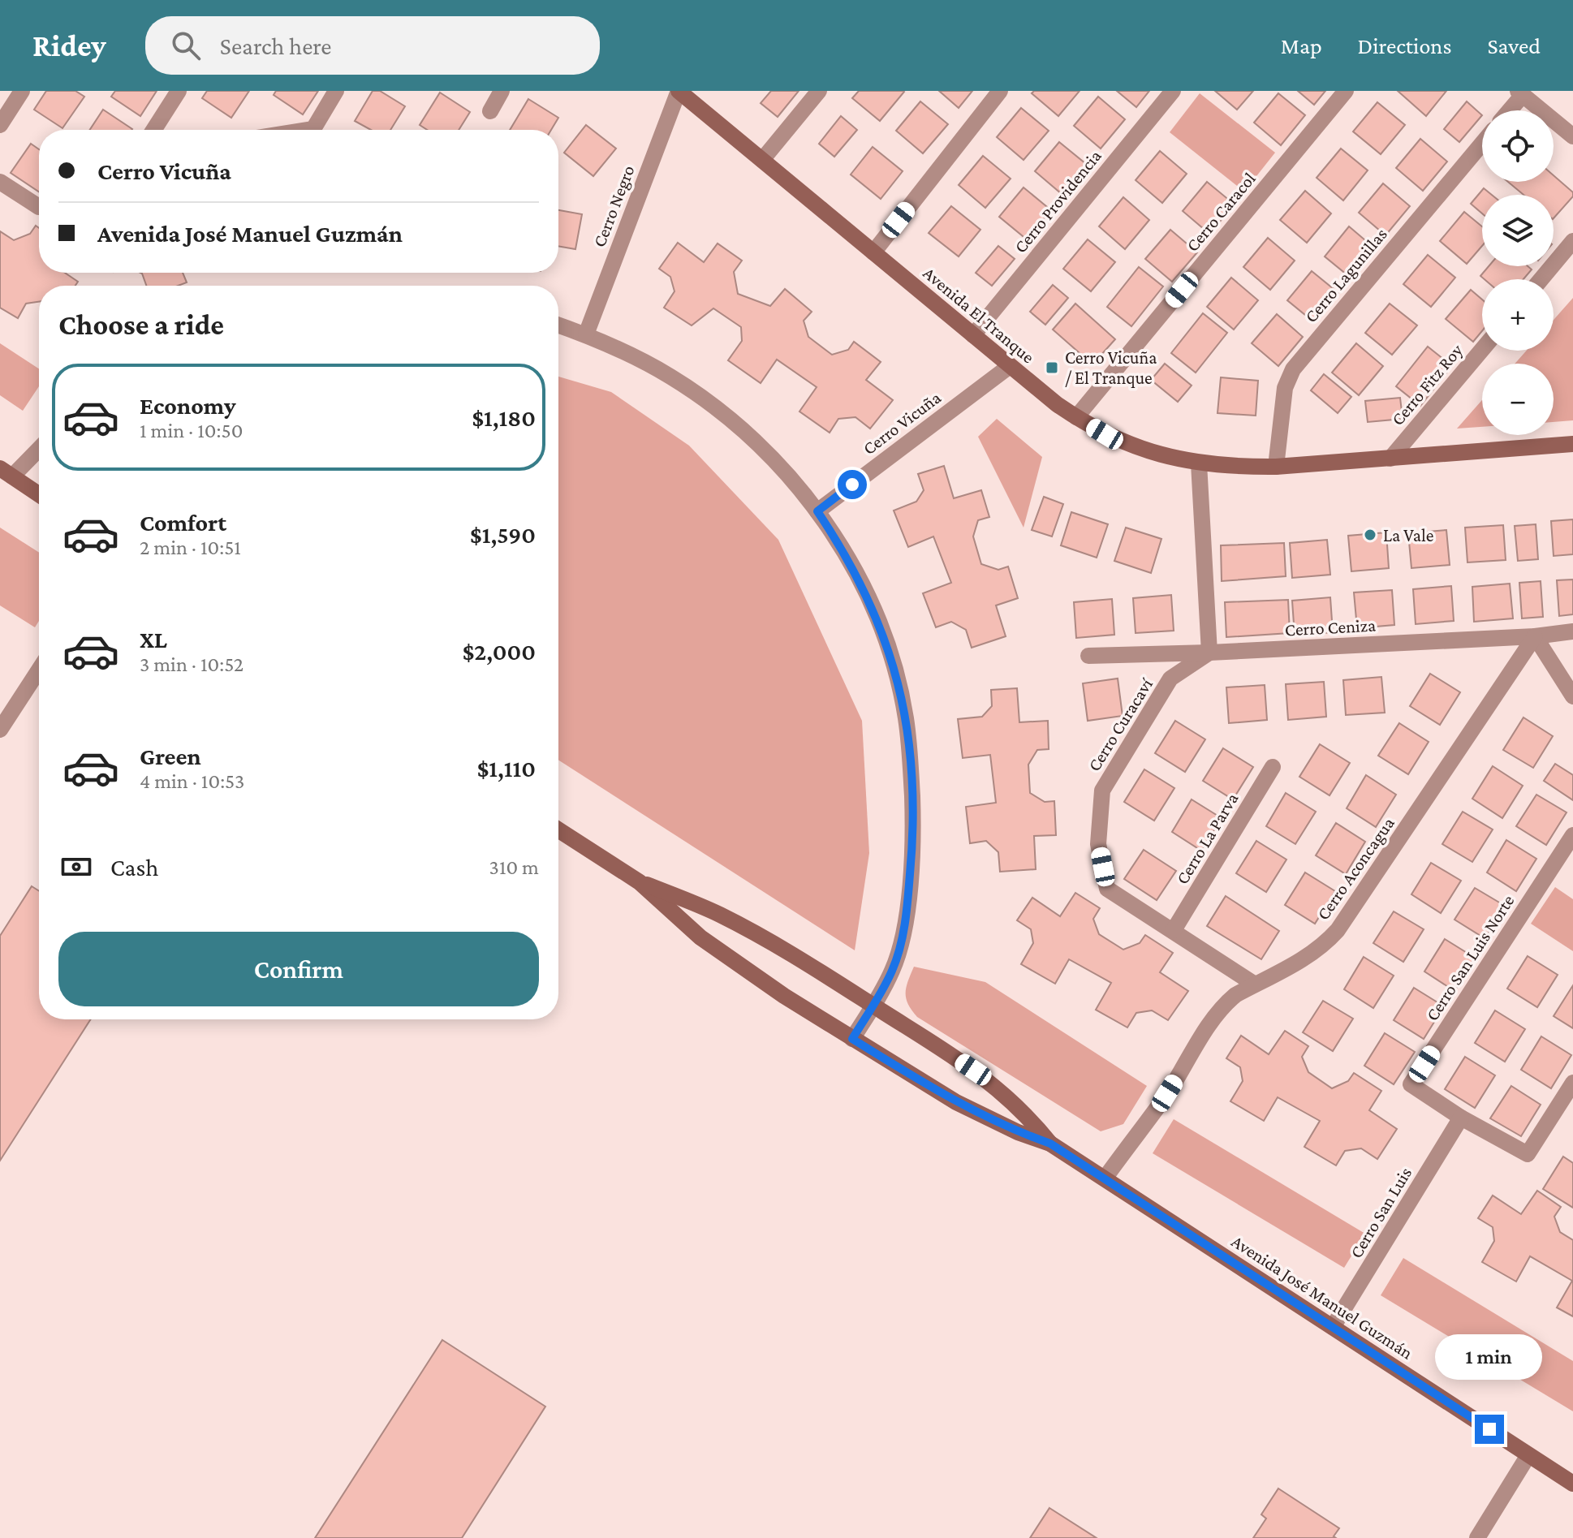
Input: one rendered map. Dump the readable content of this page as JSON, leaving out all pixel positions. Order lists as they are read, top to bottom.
{
  "streets": {
    "street": [
      "Cerro Providencia",
      "Cerro Negro",
      "Cerro Caracol",
      "Cerro Lagunillas",
      "Avenida El Tranque",
      "Cerro Fitz Roy",
      "Cerro Vicuña",
      "Cerro Ceniza",
      "Cerro Curacaví",
      "Cerro La Parva",
      "Cerro Aconcagua",
      "Cerro San Luis Norte",
      "Cerro San Luis",
      "Avenida José Manuel Guzmán"
    ]
  },
  "crossings": [
    ["Cerro Providencia", "Avenida El Tranque"],
    ["Cerro Negro", "Avenida El Tranque"],
    ["Cerro Caracol", "Avenida El Tranque"],
    ["Cerro Lagunillas", "Avenida El Tranque"],
    ["Avenida El Tranque", "Cerro Fitz Roy"],
    ["Avenida El Tranque", "Cerro Vicuña"],
    ["Cerro Ceniza", "Cerro Curacaví"],
    ["Cerro Ceniza", "Cerro Aconcagua"],
    ["Cerro Curacaví", "Cerro La Parva"],
    ["Cerro Curacaví", "Cerro Aconcagua"],
    ["Cerro Aconcagua", "Avenida José Manuel Guzmán"],
    ["Cerro San Luis Norte", "Cerro San Luis"],
    ["Cerro San Luis", "Avenida José Manuel Guzmán"]
  ],
  "places": {
    "transit": ["Cerro Vicuña / El Tranque"],
    "other": ["La Vale"]
  },
  "page": {
    "header": "Ridey",
    "search": "Search here",
    "nav": ["Map", "Directions", "Saved"],
    "map_buttons": ["+", "−"],
    "banner": ["Cerro Vicuña", "Avenida José Manuel Guzmán"],
    "heading": "Choose a ride",
    "list": [
      {
        "name": "Economy",
        "note": "1 min · 10:50",
        "value": "$1,180"
      },
      {
        "name": "Comfort",
        "note": "2 min · 10:51",
        "value": "$1,590"
      },
      {
        "name": "XL",
        "note": "3 min · 10:52",
        "value": "$2,000"
      },
      {
        "name": "Green",
        "note": "4 min · 10:53",
        "value": "$1,110"
      }
    ],
    "pay": ["Cash", "310 m"],
    "buttons": "Confirm",
    "bubble": "1 min"
  }
}
